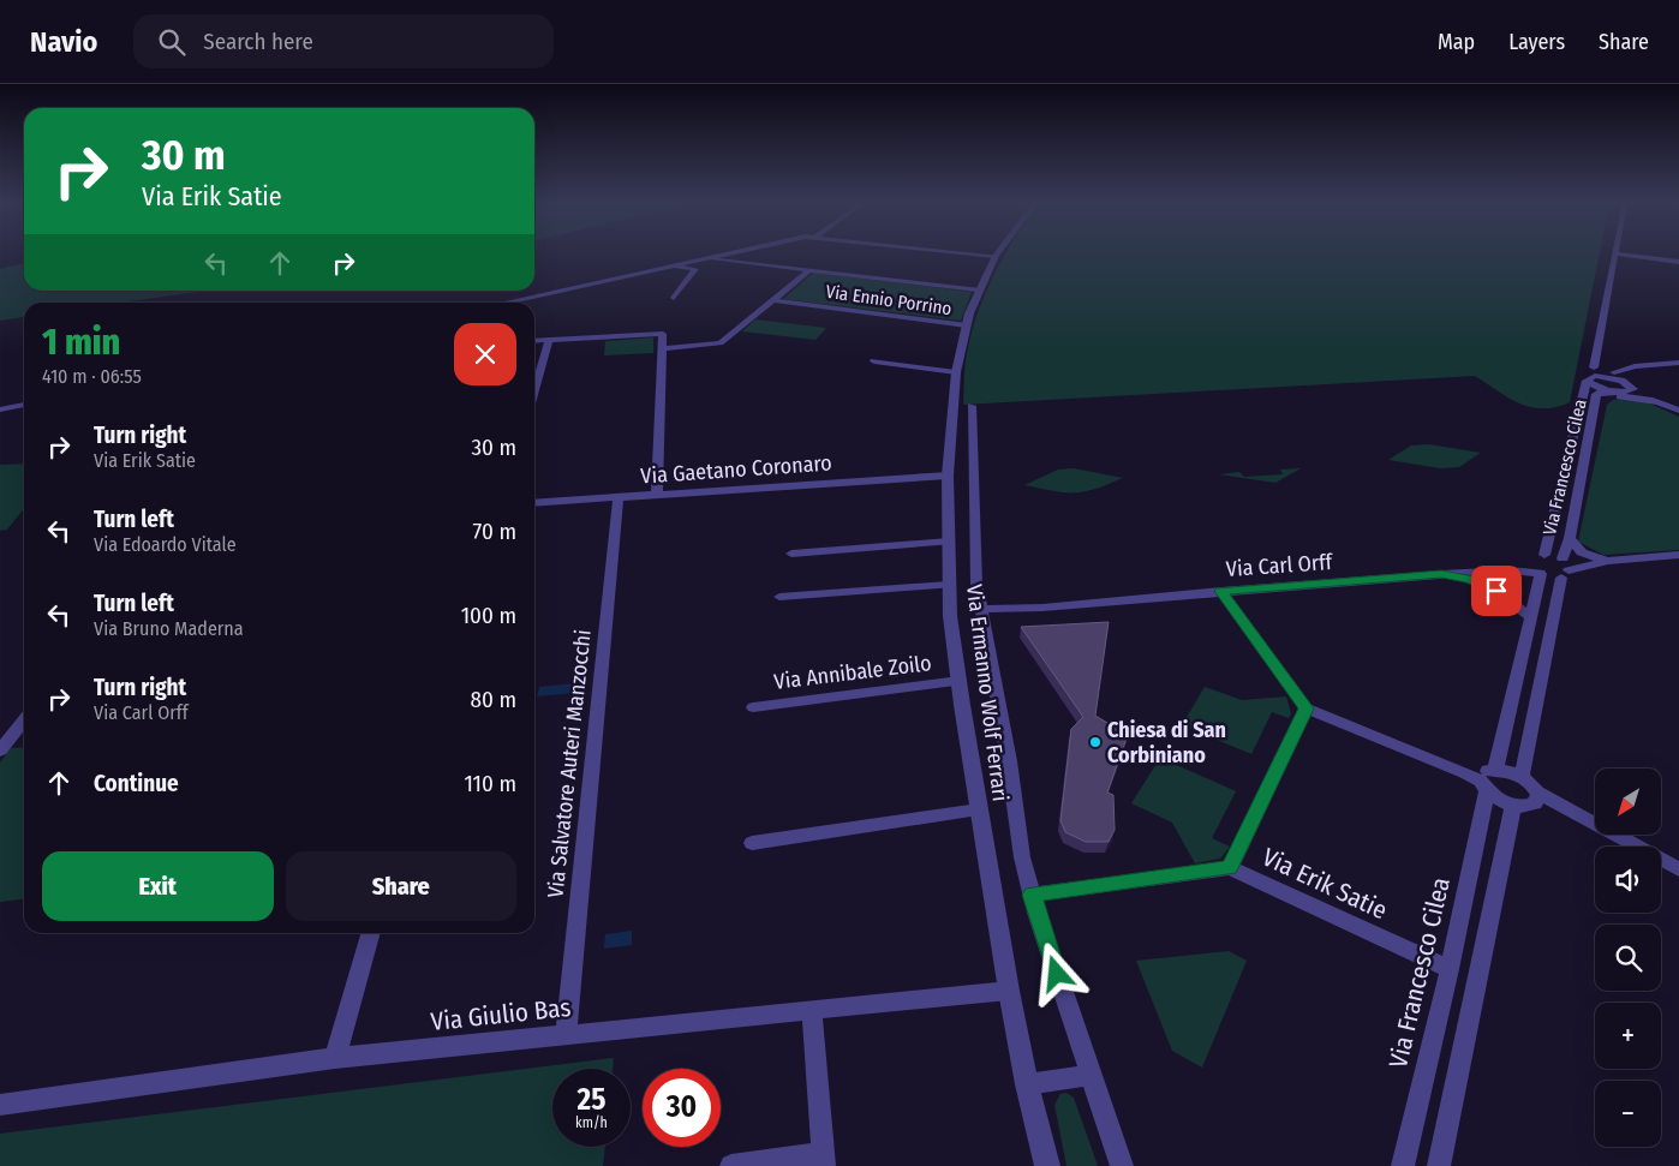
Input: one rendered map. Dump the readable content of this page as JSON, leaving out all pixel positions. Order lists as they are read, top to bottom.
{
  "streets": {
    "street": [
      "Via Ennio Porrino",
      "Via Francesco Cilea",
      "Via Gaetano Coronaro",
      "Via Carl Orff",
      "Via Annibale Zoilo",
      "Via Ermanno Wolf Ferrari",
      "Via Salvatore Auteri Manzocchi",
      "Via Erik Satie",
      "Via Giulio Bas"
    ]
  },
  "crossings": [
    ["Via Ennio Porrino", "Via Ermanno Wolf Ferrari"],
    ["Via Francesco Cilea", "Via Carl Orff"],
    ["Via Francesco Cilea", "Via Erik Satie"],
    ["Via Gaetano Coronaro", "Via Ermanno Wolf Ferrari"],
    ["Via Gaetano Coronaro", "Via Salvatore Auteri Manzocchi"],
    ["Via Carl Orff", "Via Ermanno Wolf Ferrari"],
    ["Via Annibale Zoilo", "Via Ermanno Wolf Ferrari"],
    ["Via Ermanno Wolf Ferrari", "Via Erik Satie"],
    ["Via Ermanno Wolf Ferrari", "Via Giulio Bas"],
    ["Via Salvatore Auteri Manzocchi", "Via Giulio Bas"]
  ],
  "places": ["Chiesa di San Corbiniano"],
  "north": "bottom left",
  "page": {
    "header": "Navio",
    "search": "Search here",
    "nav": ["Map", "Layers", "Share"],
    "turn": ["30 m", "Via Erik Satie"],
    "heading": ["1 min", "410 m · 06:55"],
    "list": [
      {
        "name": "Turn right",
        "note": "Via Erik Satie",
        "value": "30 m"
      },
      {
        "name": "Turn left",
        "note": "Via Edoardo Vitale",
        "value": "70 m"
      },
      {
        "name": "Turn left",
        "note": "Via Bruno Maderna",
        "value": "100 m"
      },
      {
        "name": "Turn right",
        "note": "Via Carl Orff",
        "value": "80 m"
      },
      {
        "name": "Continue",
        "value": "110 m"
      }
    ],
    "map_buttons": ["+", "−"],
    "buttons": ["Exit", "Share"],
    "speed": "25 km/h",
    "limit": "30"
  }
}
